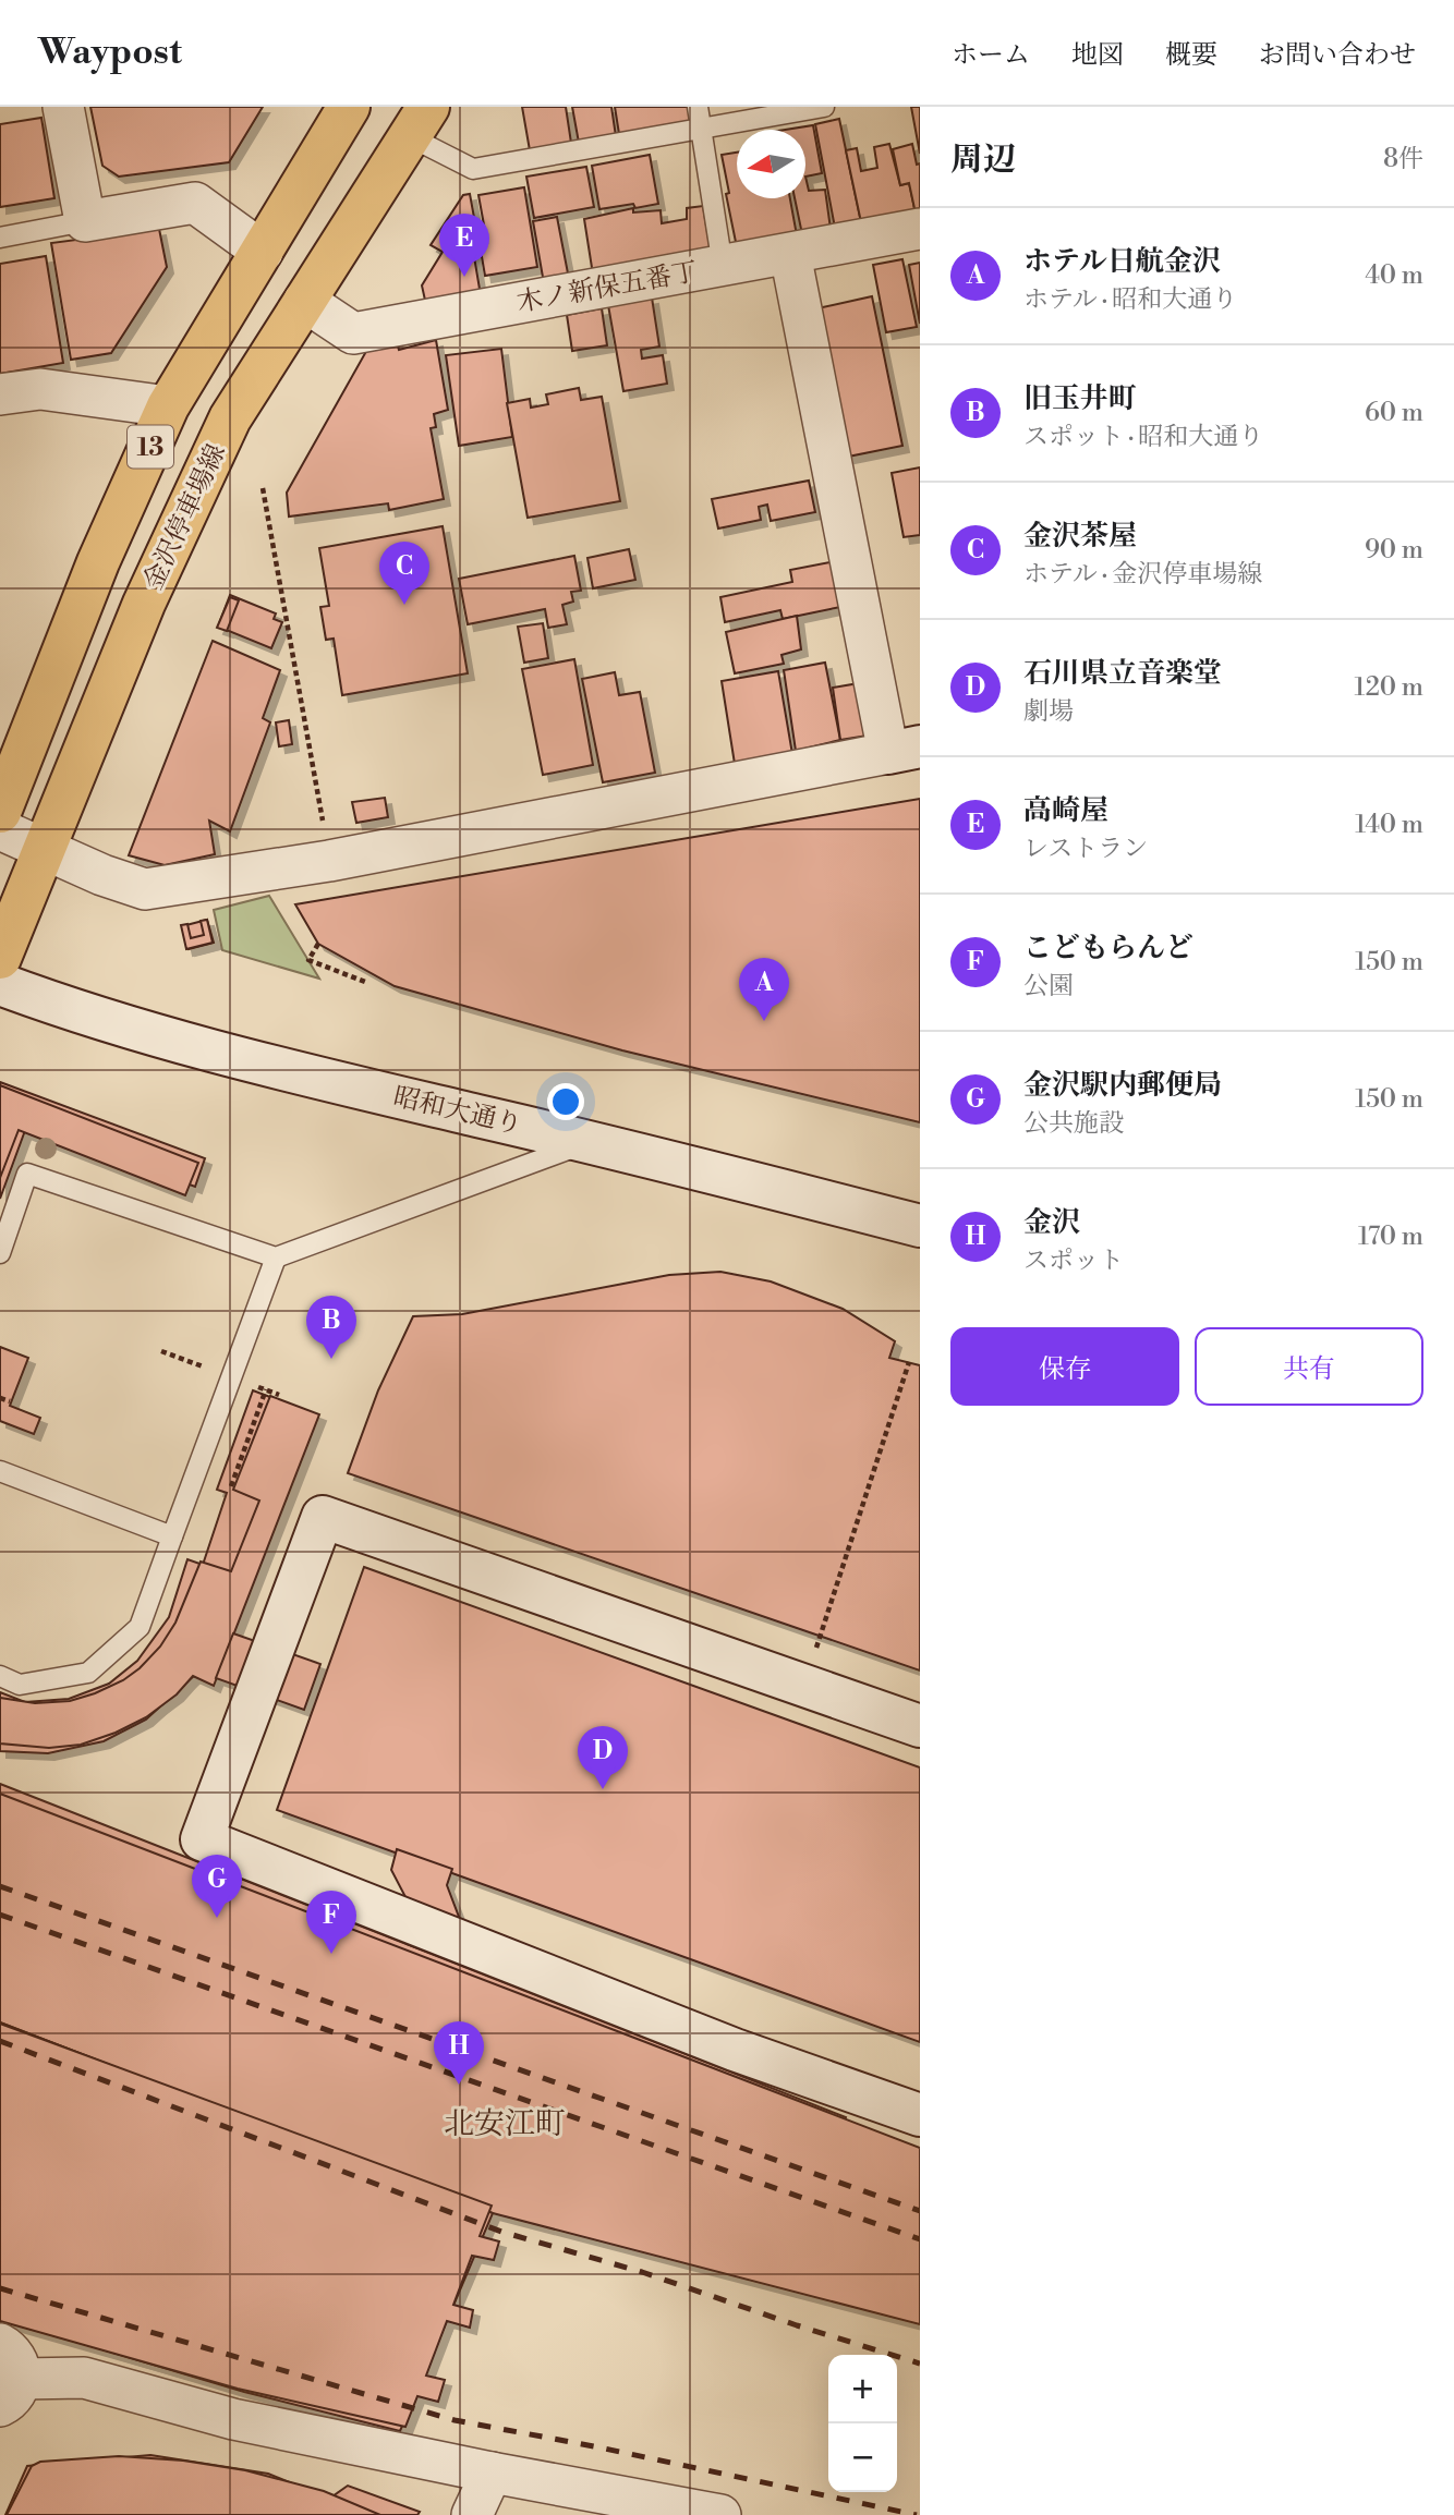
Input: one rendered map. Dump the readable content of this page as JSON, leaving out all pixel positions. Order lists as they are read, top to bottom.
{
  "streets": {
    "main road": ["13", "金沢停車場線"],
    "street": ["木ノ新保五番丁", "昭和大通り"]
  },
  "crossings": [
    ["木ノ新保五番丁", "金沢停車場線"]
  ],
  "districts": ["北安江町"],
  "north": "left",
  "page": {
    "header": "Waypost",
    "nav": [
      "ホーム",
      "地図",
      "概要",
      "お問い合わせ"
    ],
    "heading": ["周辺", "8件"],
    "list": [
      {
        "mark": "A",
        "name": "ホテル日航金沢",
        "note": "ホテル · 昭和大通り",
        "value": "40 m"
      },
      {
        "mark": "B",
        "name": "旧玉井町",
        "note": "スポット · 昭和大通り",
        "value": "60 m"
      },
      {
        "mark": "C",
        "name": "金沢茶屋",
        "note": "ホテル · 金沢停車場線",
        "value": "90 m"
      },
      {
        "mark": "D",
        "name": "石川県立音楽堂",
        "note": "劇場",
        "value": "120 m"
      },
      {
        "mark": "E",
        "name": "高崎屋",
        "note": "レストラン",
        "value": "140 m"
      },
      {
        "mark": "F",
        "name": "こどもらんど",
        "note": "公園",
        "value": "150 m"
      },
      {
        "mark": "G",
        "name": "金沢駅内郵便局",
        "note": "公共施設",
        "value": "150 m"
      },
      {
        "mark": "H",
        "name": "金沢",
        "note": "スポット",
        "value": "170 m"
      }
    ],
    "pins": [
      "E",
      "C",
      "A",
      "B",
      "D",
      "G",
      "F",
      "H"
    ],
    "buttons": ["保存", "共有"],
    "map_buttons": ["+", "−"]
  }
}
